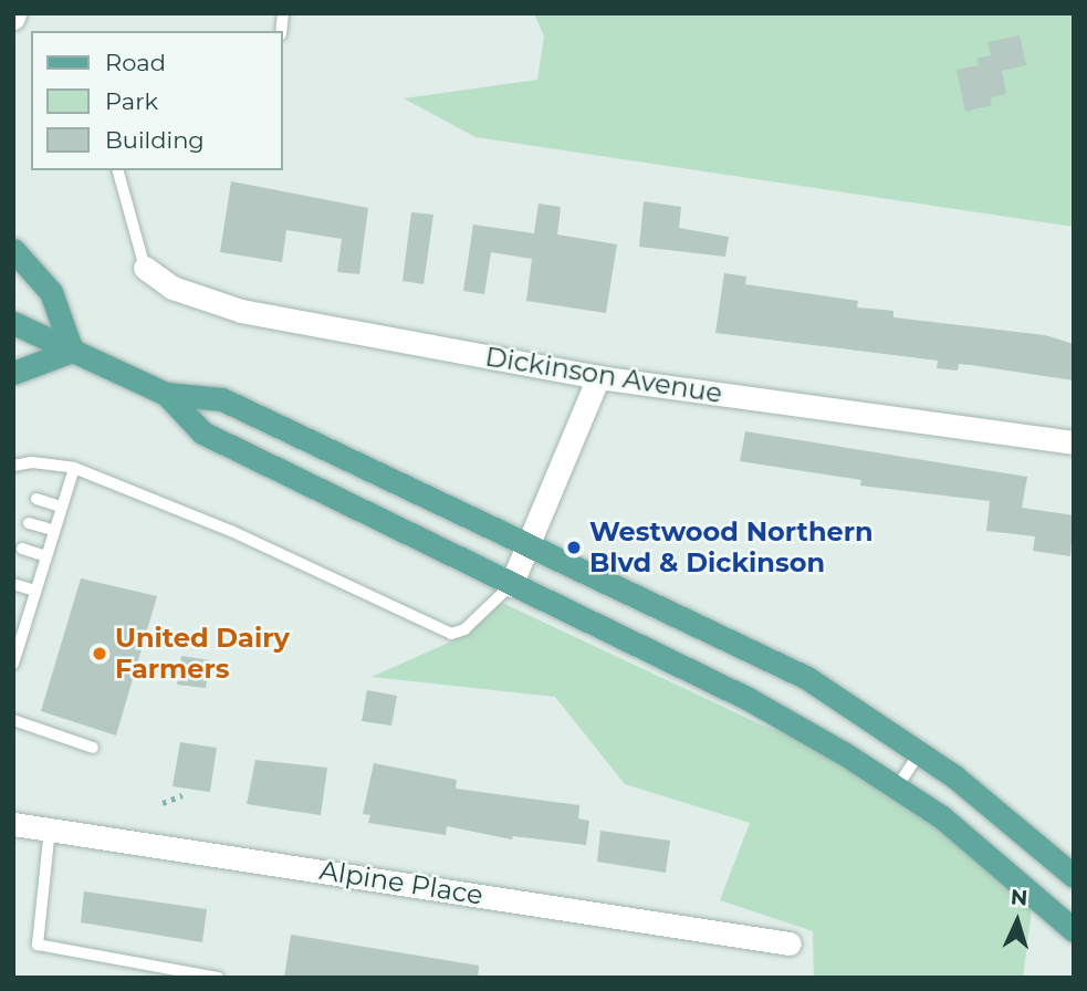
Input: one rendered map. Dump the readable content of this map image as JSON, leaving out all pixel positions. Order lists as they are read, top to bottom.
{
  "streets": {
    "street": ["Dickinson Avenue", "Alpine Place"]
  },
  "places": ["Westwood Northern Blvd & Dickinson", "United Dairy Farmers"],
  "legend": ["Road", "Park", "Building"],
  "north": "top"
}
